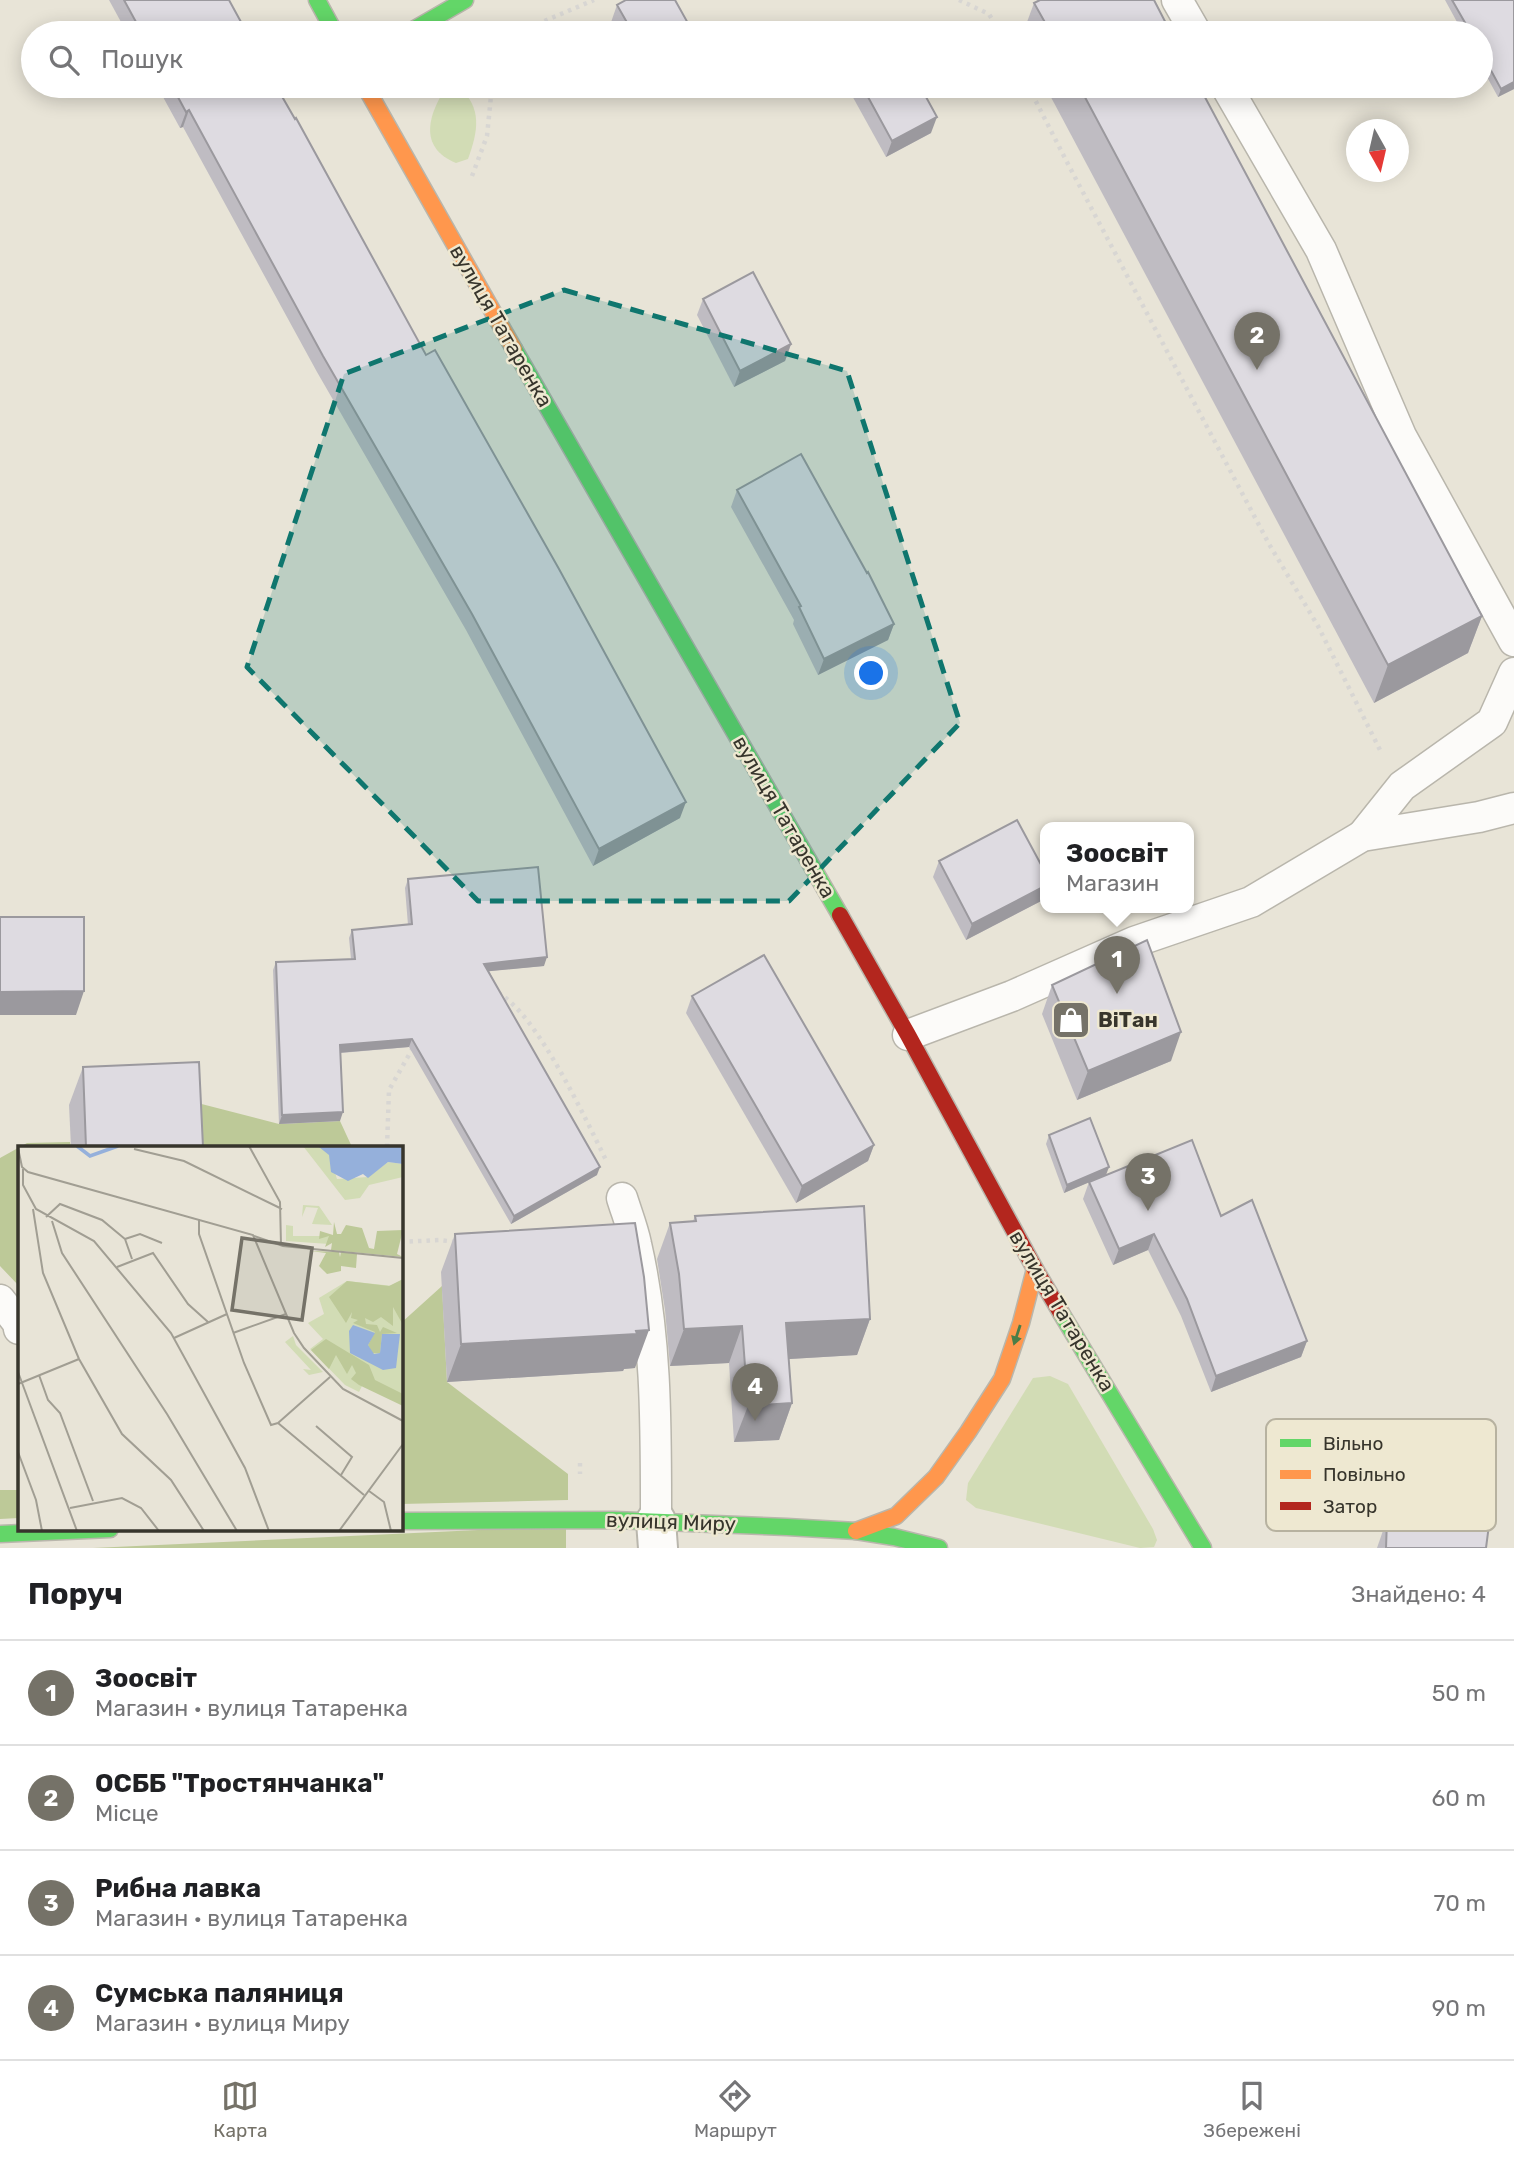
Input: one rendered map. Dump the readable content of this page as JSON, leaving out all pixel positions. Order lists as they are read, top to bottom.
{
  "streets": {
    "main road": ["вулиця Татаренка", "вулиця Миру"]
  },
  "places": {
    "shop": ["ВіТан"]
  },
  "legend": ["Вільно", "Повільно", "Затор"],
  "north": "bottom",
  "page": {
    "search": "Пошук",
    "pins": [
      "2",
      "1",
      "3",
      "4"
    ],
    "popup": ["Зоосвіт", "Магазин"],
    "heading": ["Поруч", "Знайдено: 4"],
    "list": [
      {
        "mark": "1",
        "name": "Зоосвіт",
        "note": "Магазин · вулиця Татаренка",
        "value": "50 m"
      },
      {
        "mark": "2",
        "name": "ОСББ \"Тростянчанка\"",
        "note": "Місце",
        "value": "60 m"
      },
      {
        "mark": "3",
        "name": "Рибна лавка",
        "note": "Магазин · вулиця Татаренка",
        "value": "70 m"
      },
      {
        "mark": "4",
        "name": "Сумська паляниця",
        "note": "Магазин · вулиця Миру",
        "value": "90 m"
      }
    ],
    "nav": ["Карта", "Маршрут", "Збережені"]
  }
}
